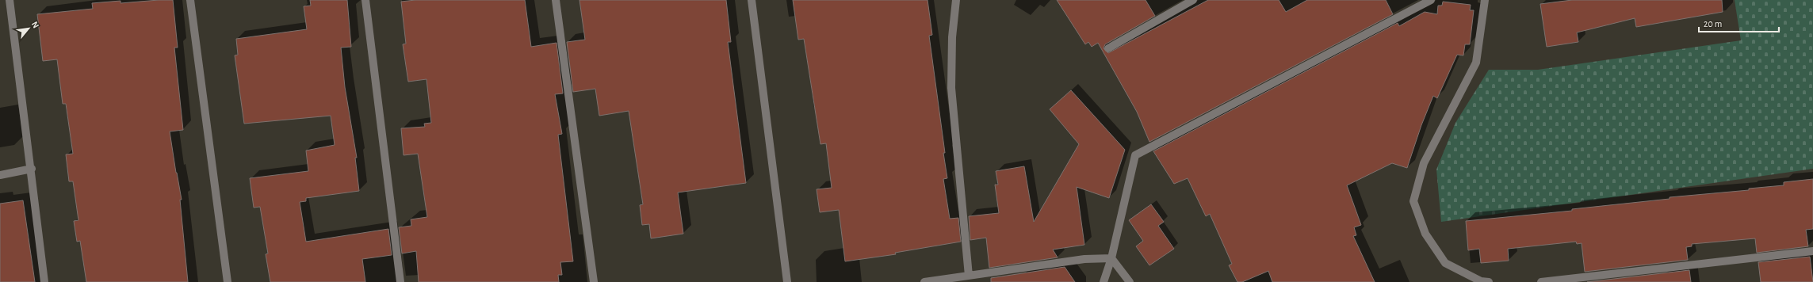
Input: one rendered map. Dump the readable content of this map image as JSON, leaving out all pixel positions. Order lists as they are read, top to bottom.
{
  "scale_bar": "20 m",
  "north": "top right"
}
